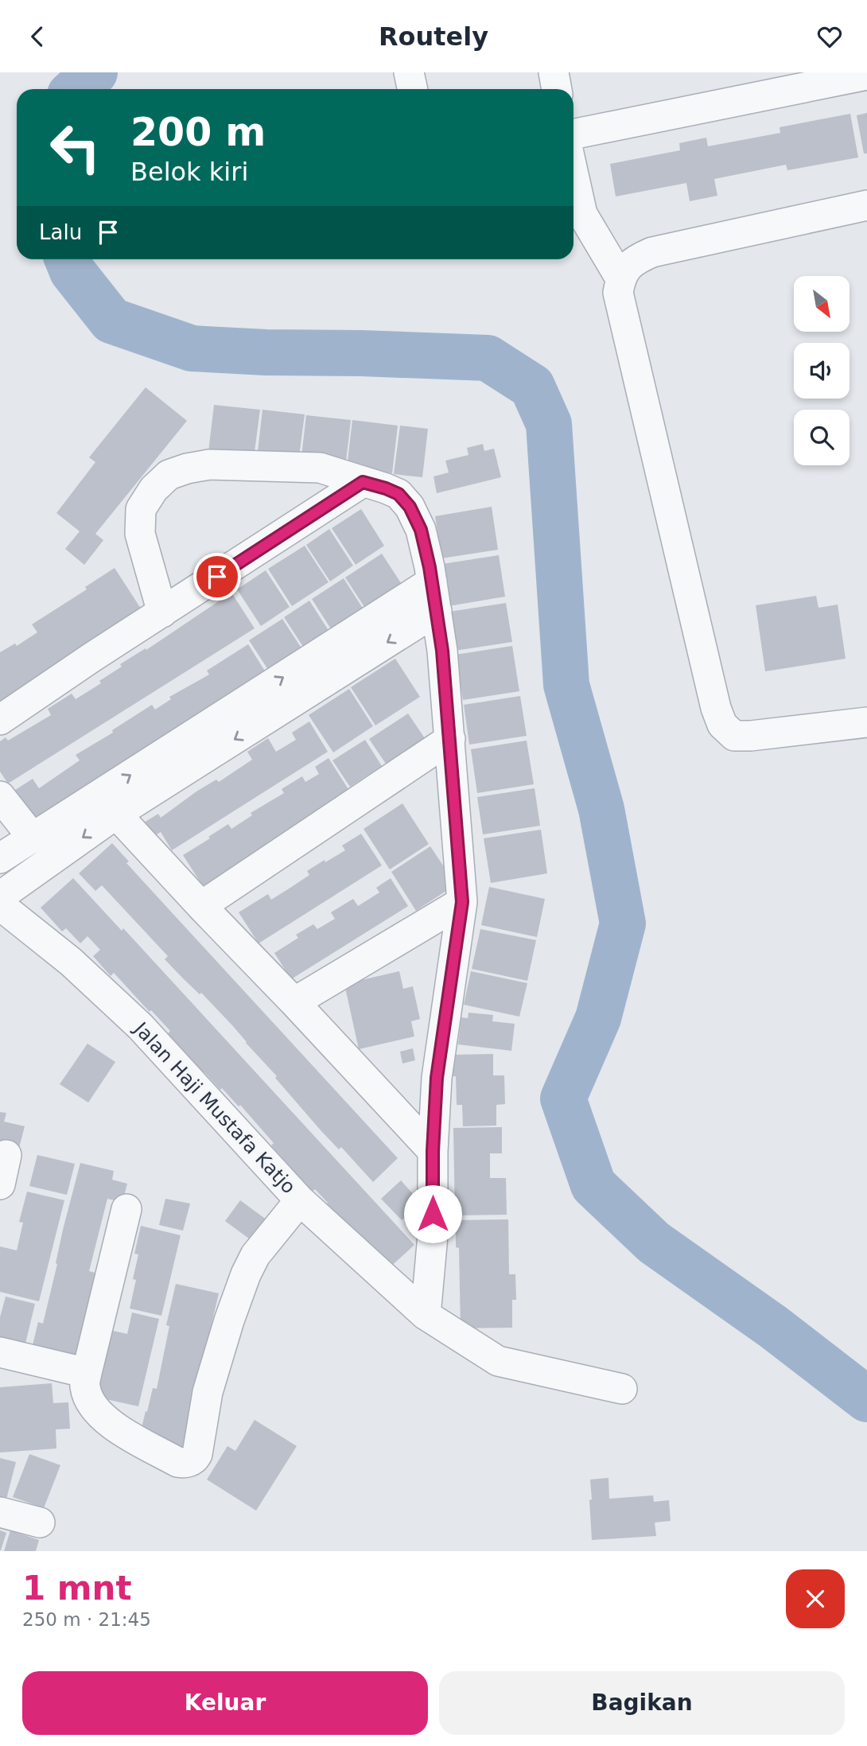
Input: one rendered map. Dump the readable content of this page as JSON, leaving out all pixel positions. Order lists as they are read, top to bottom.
{
  "streets": {
    "street": ["Jalan Haji Mustafa Katjo"]
  },
  "north": "bottom right",
  "page": {
    "header": "Routely",
    "turn": ["200 m", "Belok kiri"],
    "then": "Lalu",
    "heading": ["1 mnt", "250 m · 21:45"],
    "buttons": ["Keluar", "Bagikan"]
  }
}
